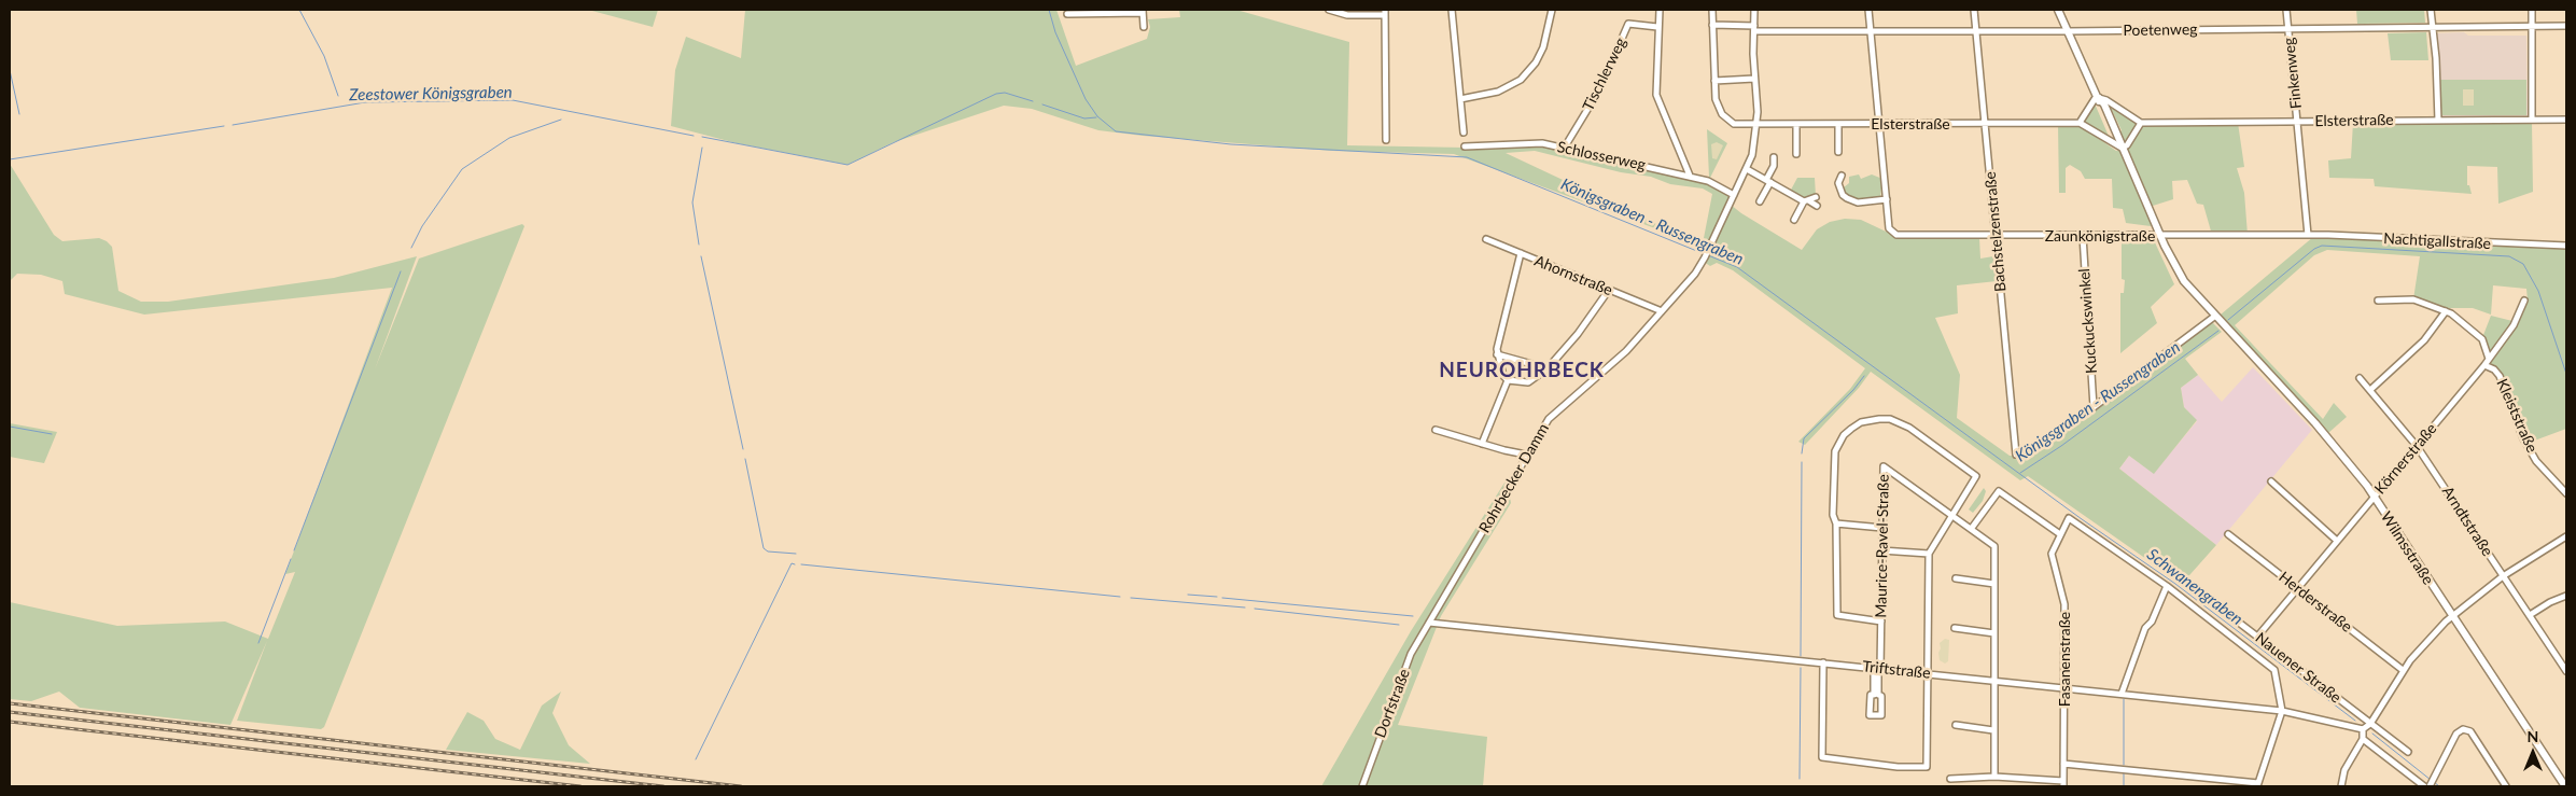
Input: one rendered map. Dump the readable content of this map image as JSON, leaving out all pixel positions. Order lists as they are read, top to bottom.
{
  "streets": {
    "street": [
      "Poetenweg",
      "Finkenweg",
      "Tischlerweg",
      "Elsterstraße",
      "Schlosserweg",
      "Bachstelzenstraße",
      "Zaunkönigstraße",
      "Nachtigallstraße",
      "Ahornstraße",
      "Kuckuckswinkel",
      "Kleiststraße",
      "Körnerstraße",
      "Rohrbecker Damm",
      "Arndtstraße",
      "Maurice-Ravel-Straße",
      "Wilmsstraße",
      "Herderstraße",
      "Fasanenstraße",
      "Nauener Straße",
      "Triftstraße",
      "Dorfstraße"
    ]
  },
  "crossings": [
    ["Poetenweg", "Finkenweg"],
    ["Poetenweg", "Elsterstraße"],
    ["Poetenweg", "Bachstelzenstraße"],
    ["Poetenweg", "Rohrbecker Damm"],
    ["Poetenweg", "Wilmsstraße"],
    ["Finkenweg", "Elsterstraße"],
    ["Finkenweg", "Zaunkönigstraße"],
    ["Finkenweg", "Nachtigallstraße"],
    ["Tischlerweg", "Schlosserweg"],
    ["Elsterstraße", "Bachstelzenstraße"],
    ["Elsterstraße", "Rohrbecker Damm"],
    ["Schlosserweg", "Rohrbecker Damm"],
    ["Bachstelzenstraße", "Zaunkönigstraße"],
    ["Zaunkönigstraße", "Nachtigallstraße"],
    ["Zaunkönigstraße", "Kuckuckswinkel"],
    ["Zaunkönigstraße", "Wilmsstraße"],
    ["Ahornstraße", "Rohrbecker Damm"],
    ["Kuckuckswinkel", "Wilmsstraße"],
    ["Kleiststraße", "Körnerstraße"],
    ["Körnerstraße", "Arndtstraße"],
    ["Körnerstraße", "Wilmsstraße"],
    ["Körnerstraße", "Herderstraße"],
    ["Körnerstraße", "Nauener Straße"],
    ["Rohrbecker Damm", "Triftstraße"],
    ["Rohrbecker Damm", "Dorfstraße"],
    ["Maurice-Ravel-Straße", "Triftstraße"],
    ["Fasanenstraße", "Triftstraße"],
    ["Triftstraße", "Dorfstraße"]
  ],
  "districts": ["NEUROHRBECK"],
  "water": ["Zeestower Königsgraben", "Königsgraben - Russengraben", "Schwanengraben"],
  "north": "top"
}
